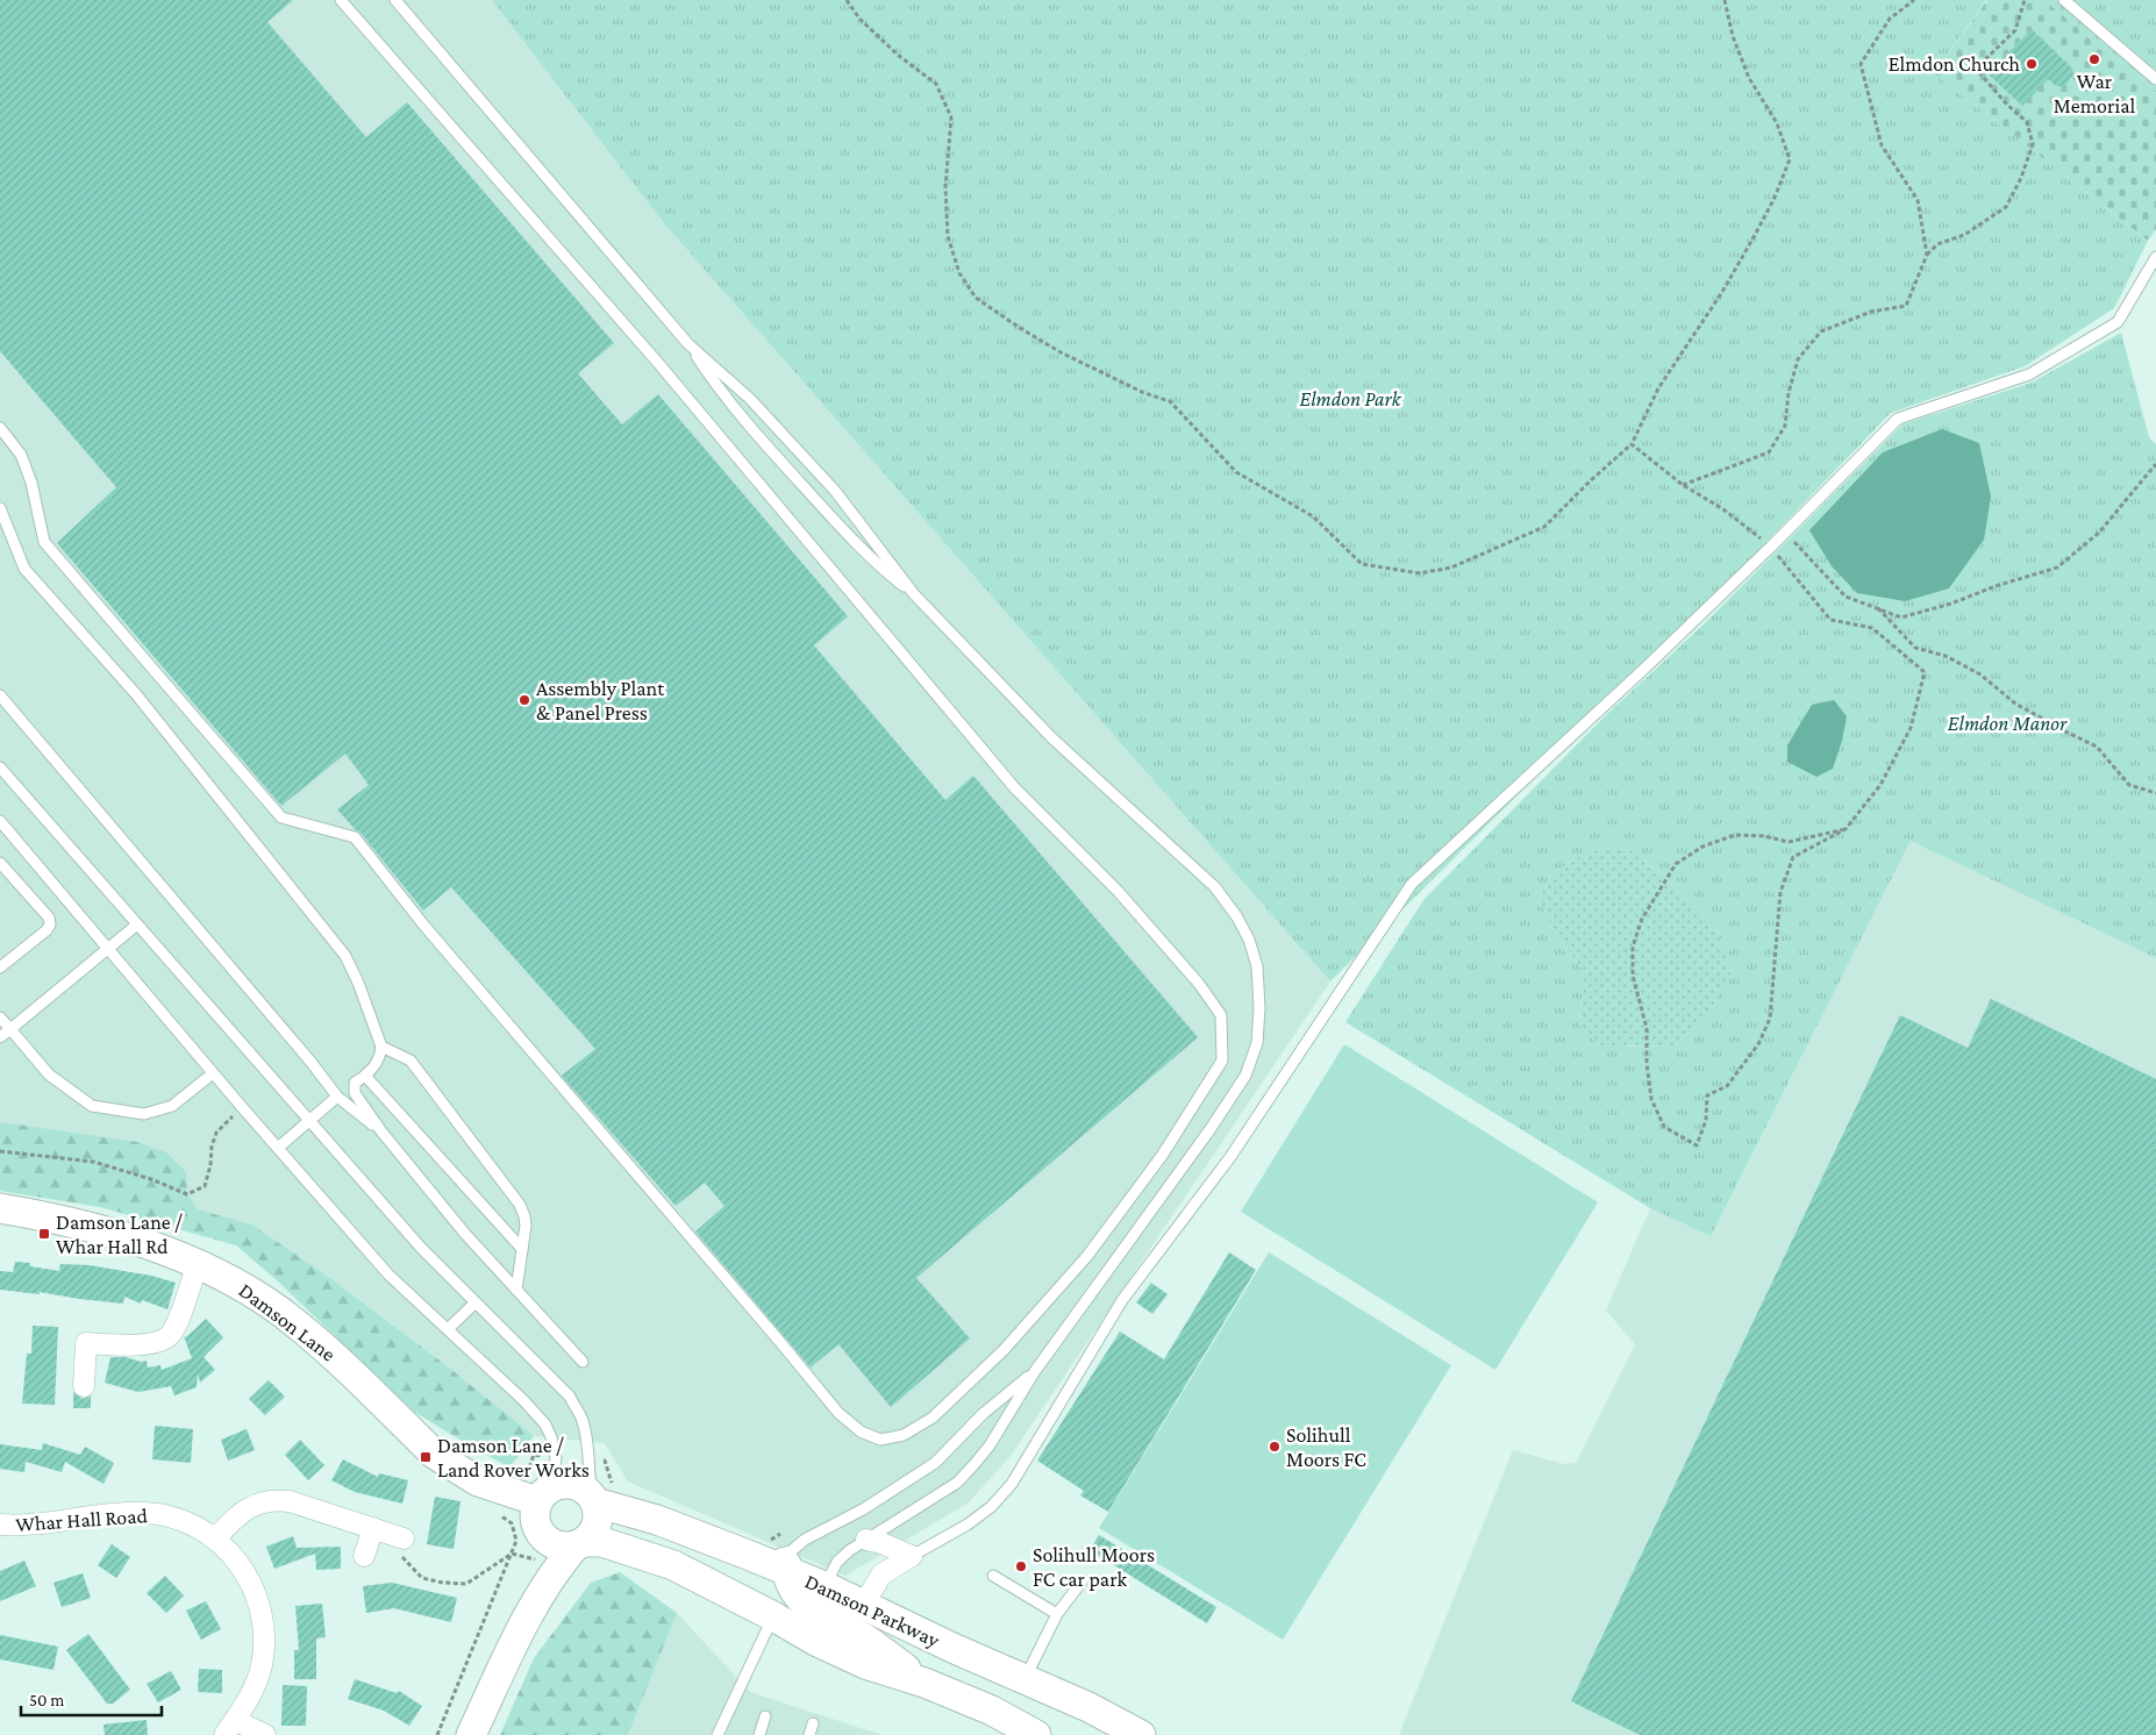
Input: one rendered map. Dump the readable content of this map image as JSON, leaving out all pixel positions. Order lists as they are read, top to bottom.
{
  "streets": {
    "street": ["Damson Lane", "Whar Hall Road", "Damson Parkway"]
  },
  "crossings": [
    ["Damson Lane", "Damson Parkway"]
  ],
  "parks": ["Elmdon Park", "Elmdon Manor"],
  "places": {
    "other": [
      "War Memorial",
      "Elmdon Church",
      "Assembly Plant & Panel Press",
      "Solihull Moors FC",
      "Solihull Moors FC car park"
    ],
    "transit": ["Damson Lane / Whar Hall Rd", "Damson Lane / Land Rover Works"]
  },
  "scale_bar": "50 m"
}
